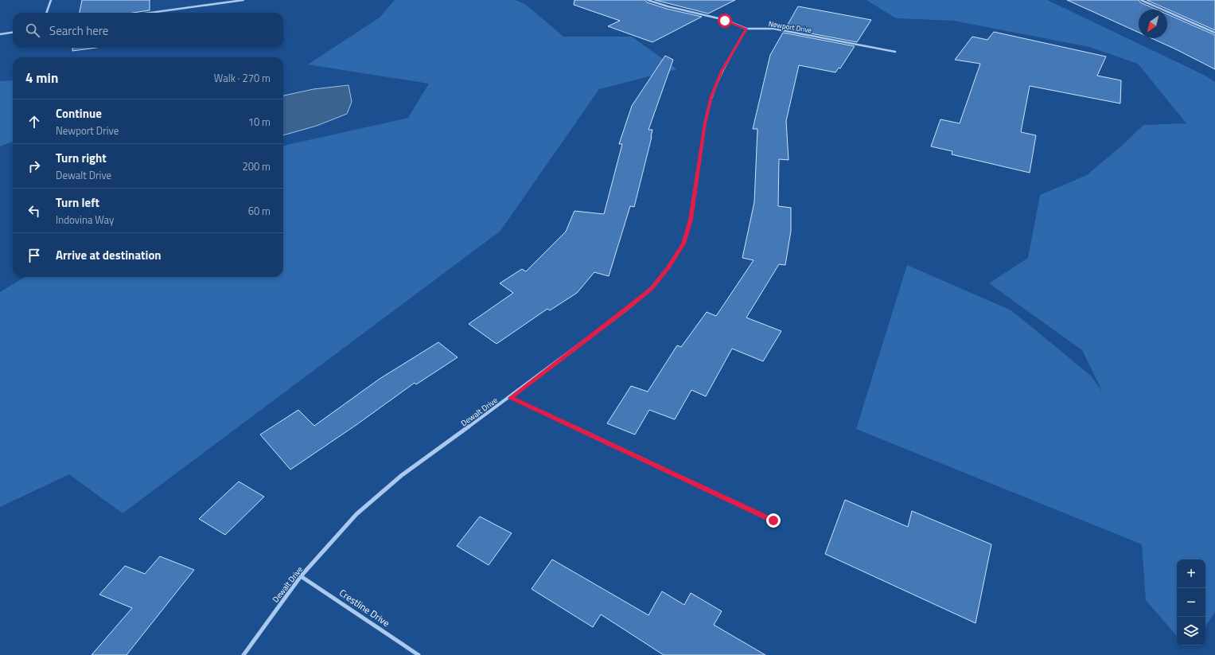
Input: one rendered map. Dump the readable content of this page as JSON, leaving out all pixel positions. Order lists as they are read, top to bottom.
{
  "streets": {
    "street": ["Newport Drive", "Dewalt Drive", "Crestline Drive"]
  },
  "crossings": [
    ["Newport Drive", "Dewalt Drive"],
    ["Dewalt Drive", "Crestline Drive"]
  ],
  "north": "bottom left",
  "page": {
    "search": "Search here",
    "heading": ["4 min", "Walk · 270 m"],
    "list": [
      ["Continue", "Newport Drive", "10 m"],
      ["Turn right", "Dewalt Drive", "200 m"],
      ["Turn left", "Indovina Way", "60 m"],
      "Arrive at destination"
    ],
    "map_buttons": ["+", "−"]
  }
}
